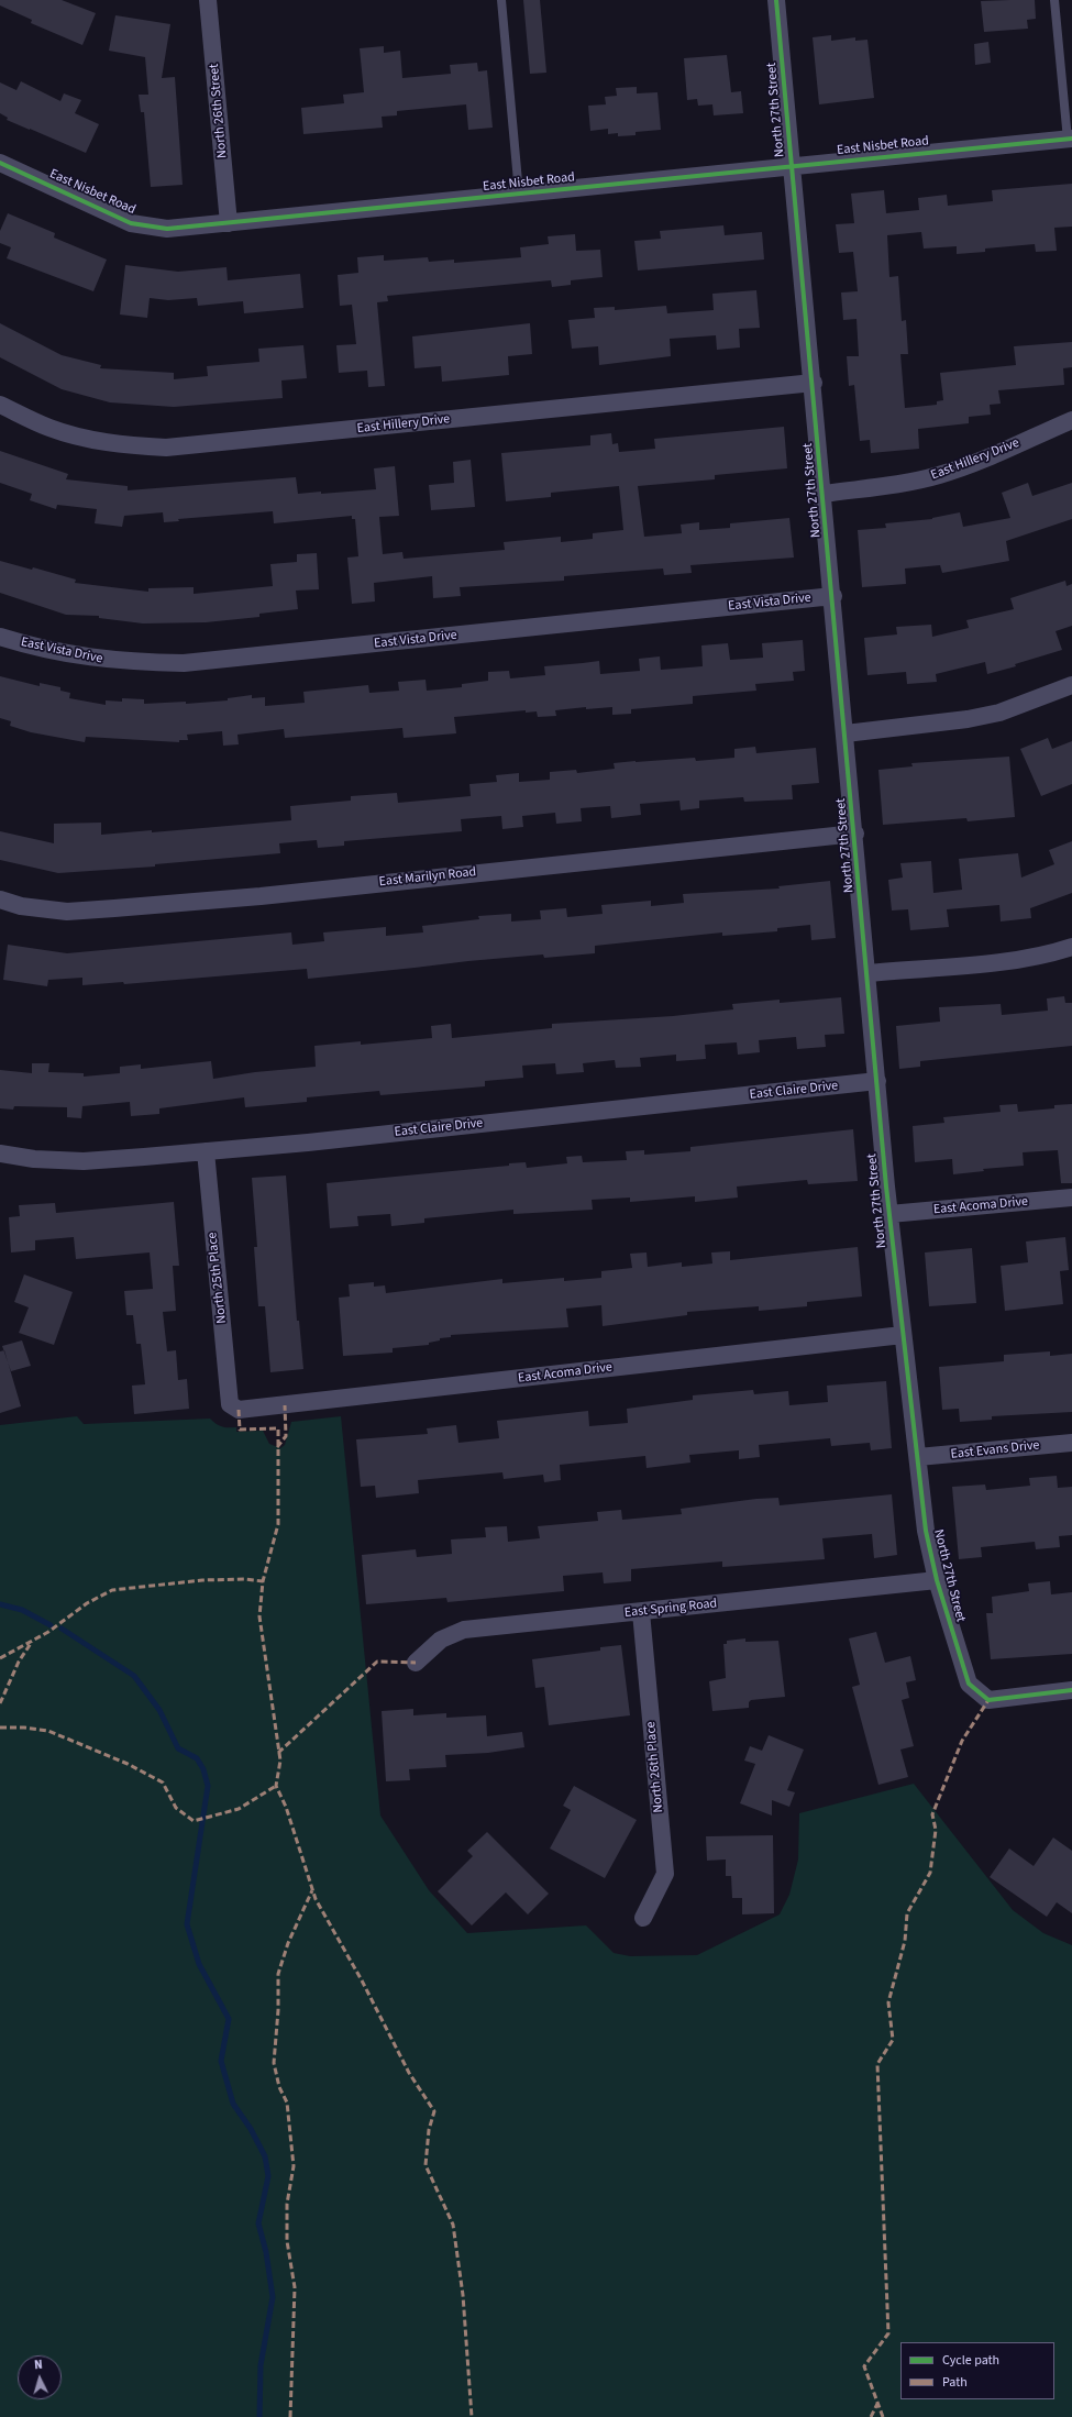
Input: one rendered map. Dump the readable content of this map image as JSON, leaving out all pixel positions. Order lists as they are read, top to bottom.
{
  "streets": {
    "street": [
      "North 27th Street",
      "North 26th Street",
      "East Nisbet Road",
      "East Hillery Drive",
      "East Vista Drive",
      "East Marilyn Road",
      "East Claire Drive",
      "East Acoma Drive",
      "North 25th Place",
      "East Evans Drive",
      "East Spring Road",
      "North 26th Place"
    ]
  },
  "crossings": [
    ["North 27th Street", "East Nisbet Road"],
    ["North 27th Street", "East Hillery Drive"],
    ["North 27th Street", "East Vista Drive"],
    ["North 27th Street", "East Marilyn Road"],
    ["North 27th Street", "East Claire Drive"],
    ["North 27th Street", "East Acoma Drive"],
    ["North 27th Street", "East Evans Drive"],
    ["North 27th Street", "East Spring Road"],
    ["North 26th Street", "East Nisbet Road"],
    ["East Claire Drive", "North 25th Place"],
    ["East Acoma Drive", "North 25th Place"],
    ["East Spring Road", "North 26th Place"]
  ],
  "legend": ["Cycle path", "Path"],
  "north": "top"
}
